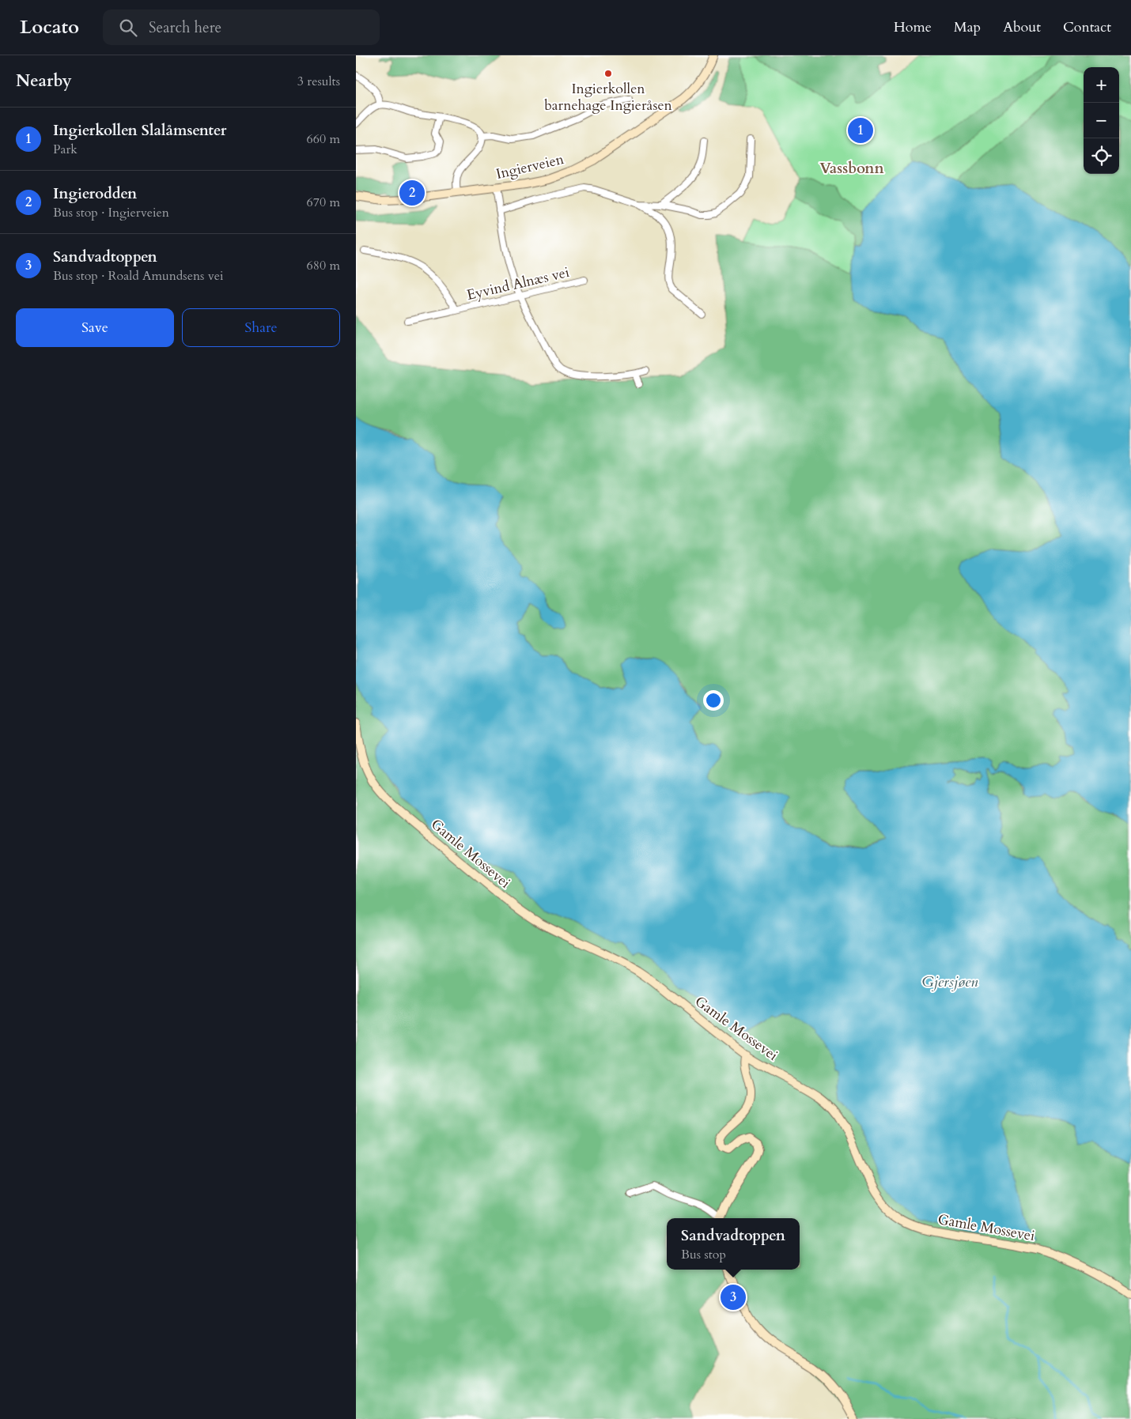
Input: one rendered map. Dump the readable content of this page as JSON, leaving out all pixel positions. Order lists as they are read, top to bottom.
{
  "streets": {
    "main road": ["Ingierveien", "Gamle Mossevei"],
    "street": ["Eyvind Alnæs vei"]
  },
  "districts": ["Vassbonn"],
  "water": ["Gjersjøen"],
  "places": ["Ingierkollen barnehage Ingieråsen"],
  "page": {
    "header": "Locato",
    "search": "Search here",
    "nav": [
      "Home",
      "Map",
      "About",
      "Contact"
    ],
    "heading": ["Nearby", "3 results"],
    "map_buttons": ["+", "−"],
    "list": [
      {
        "mark": "1",
        "name": "Ingierkollen Slalåmsenter",
        "note": "Park",
        "value": "660 m"
      },
      {
        "mark": "2",
        "name": "Ingierodden",
        "note": "Bus stop · Ingierveien",
        "value": "670 m"
      },
      {
        "mark": "3",
        "name": "Sandvadtoppen",
        "note": "Bus stop · Roald Amundsens vei",
        "value": "680 m"
      }
    ],
    "pins": ["1", "2", "3"],
    "buttons": ["Save", "Share"],
    "popup": ["Sandvadtoppen", "Bus stop"]
  }
}
